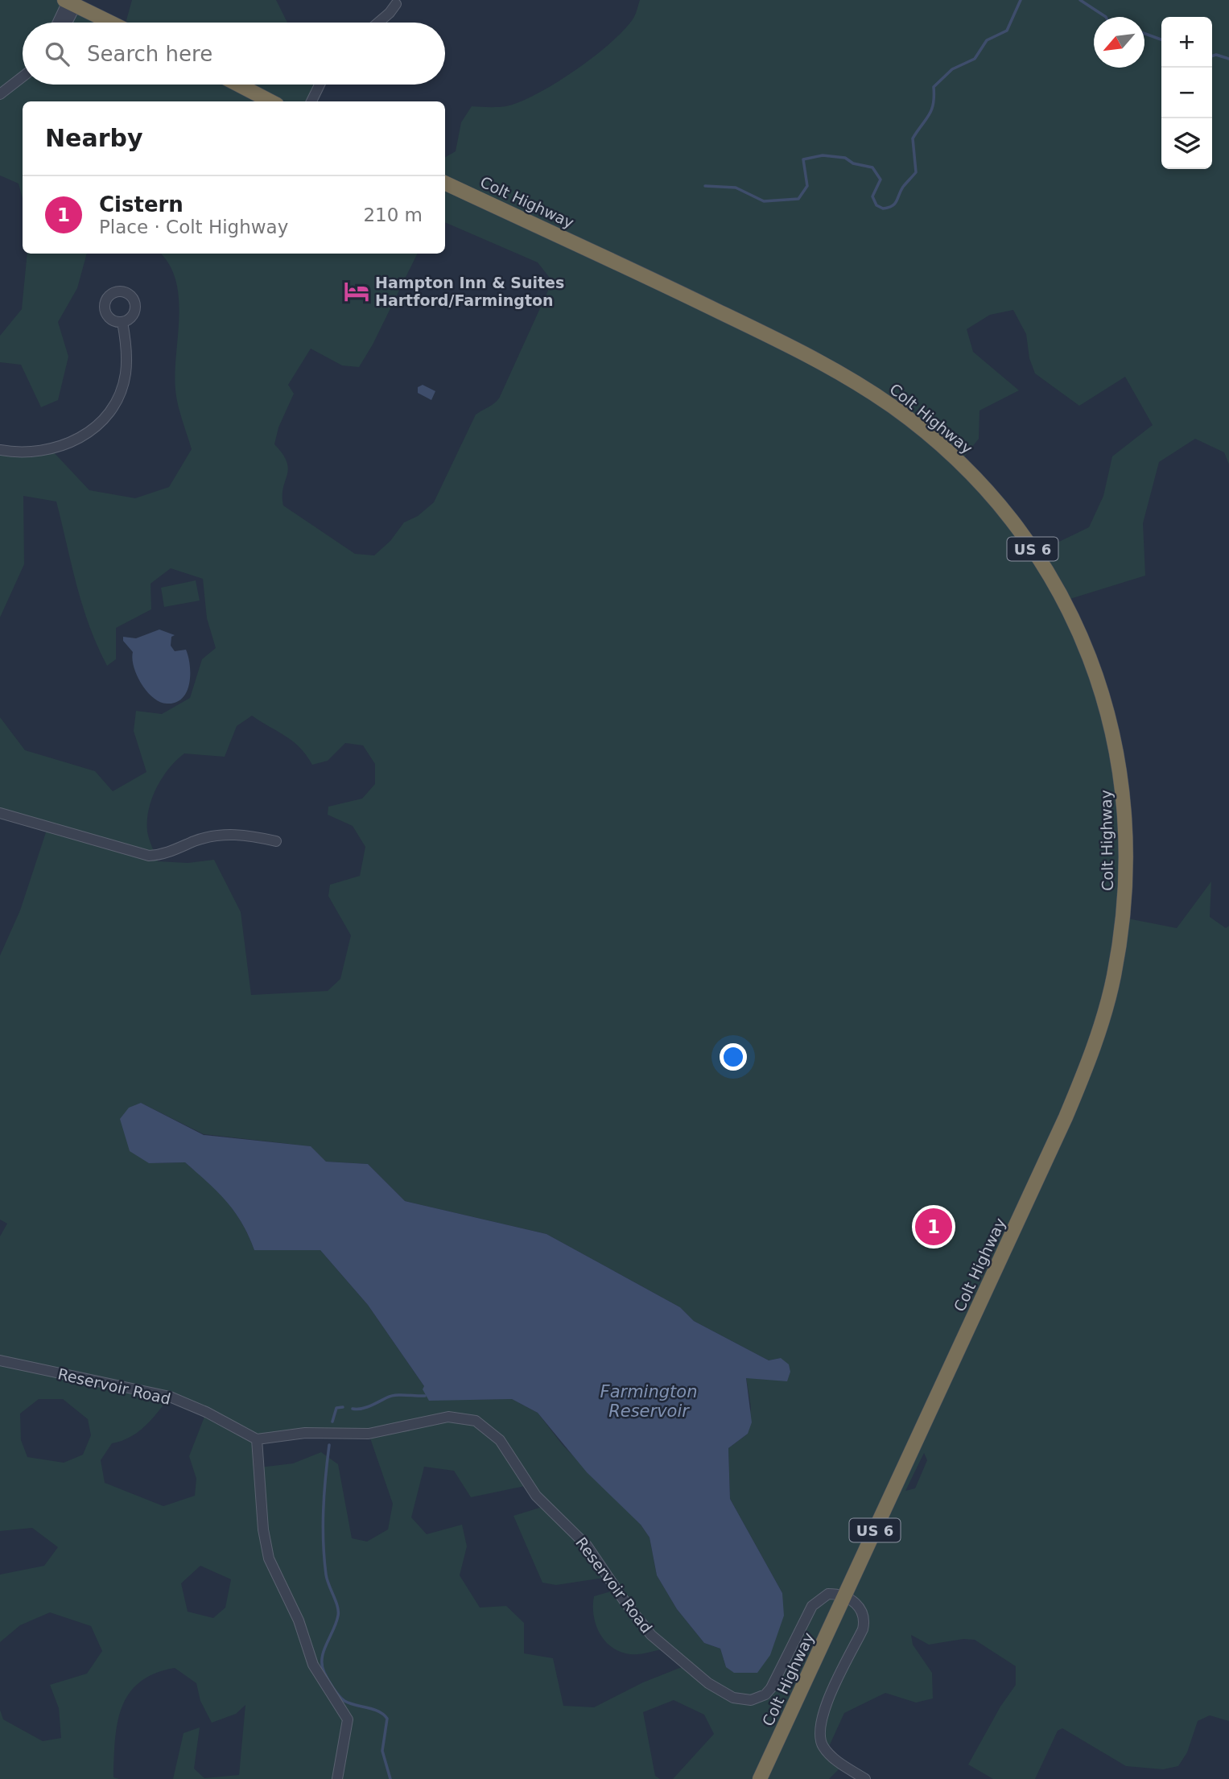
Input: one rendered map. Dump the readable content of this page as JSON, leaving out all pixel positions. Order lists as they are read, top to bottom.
{
  "streets": {
    "highway": ["Colt Highway", "US 6"],
    "street": ["Reservoir Road"]
  },
  "crossings": [
    ["Colt Highway", "Reservoir Road"]
  ],
  "water": ["Farmington Reservoir"],
  "places": {
    "hotel": ["Hampton Inn & Suites Hartford/Farmington"]
  },
  "north": "bottom left",
  "page": {
    "map_buttons": ["+", "−"],
    "search": "Search here",
    "heading": "Nearby",
    "list": [
      {
        "mark": "1",
        "name": "Cistern",
        "note": "Place · Colt Highway",
        "value": "210 m"
      }
    ],
    "pins": "1"
  }
}
